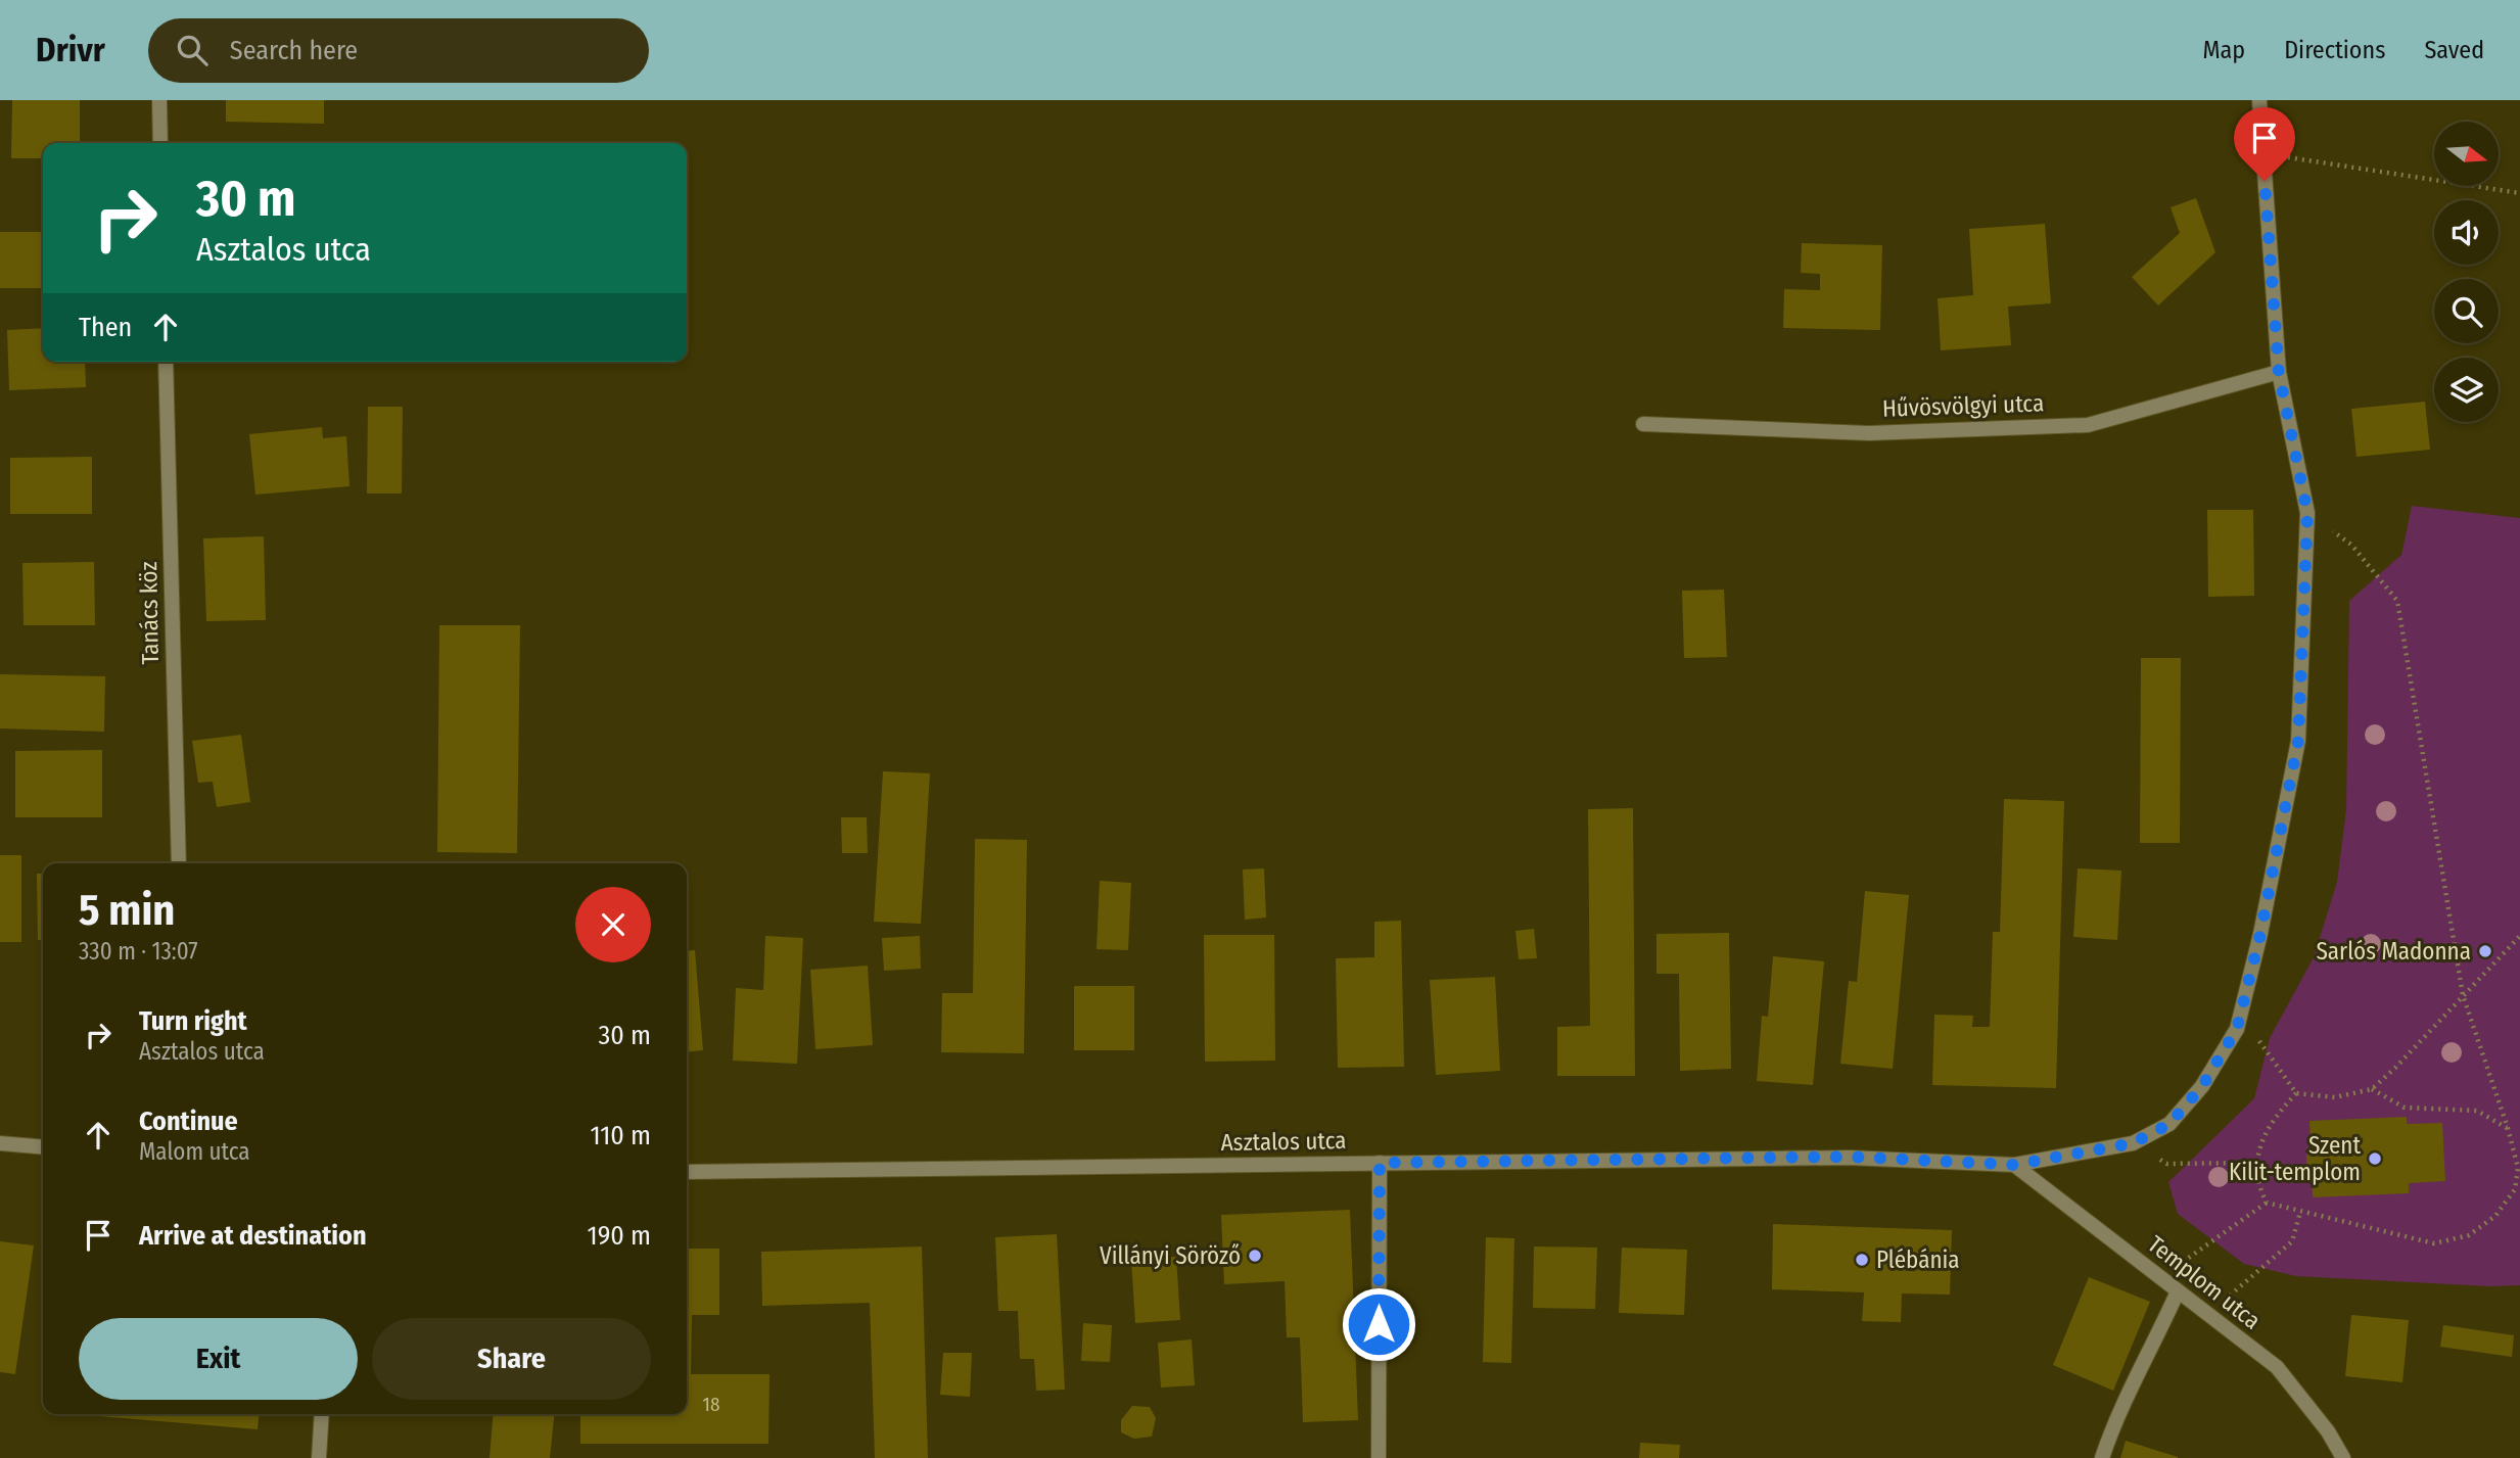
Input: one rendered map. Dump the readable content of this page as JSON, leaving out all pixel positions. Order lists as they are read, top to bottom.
{
  "streets": {
    "street": [
      "Hűvösvölgyi utca",
      "Tanács köz",
      "Asztalos utca",
      "Templom utca"
    ]
  },
  "crossings": [
    ["Hűvösvölgyi utca", "Asztalos utca"],
    ["Asztalos utca", "Templom utca"]
  ],
  "places": [
    "Sarlós Madonna",
    "Szent Kilit-templom",
    "Villányi Söröző",
    "Plébánia"
  ],
  "house_numbers": ["18"],
  "north": "right",
  "page": {
    "header": "Drivr",
    "search": "Search here",
    "nav": ["Map", "Directions", "Saved"],
    "turn": ["30 m", "Asztalos utca"],
    "then": "Then",
    "heading": ["5 min", "330 m · 13:07"],
    "list": [
      {
        "name": "Turn right",
        "note": "Asztalos utca",
        "value": "30 m"
      },
      {
        "name": "Continue",
        "note": "Malom utca",
        "value": "110 m"
      },
      {
        "name": "Arrive at destination",
        "value": "190 m"
      }
    ],
    "buttons": ["Exit", "Share"]
  }
}
